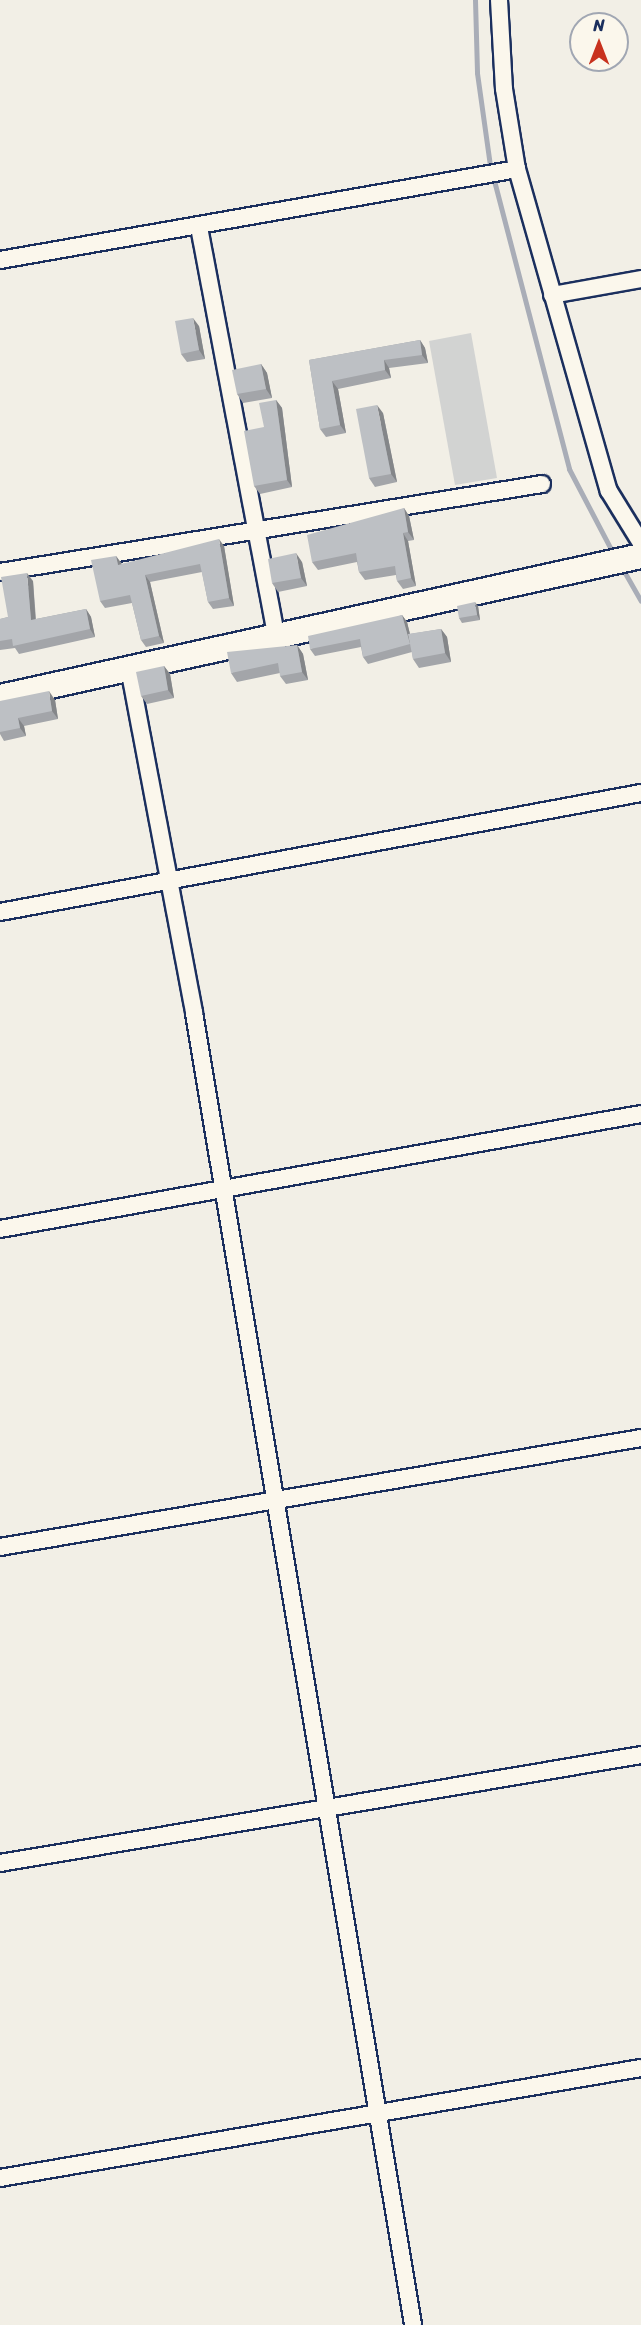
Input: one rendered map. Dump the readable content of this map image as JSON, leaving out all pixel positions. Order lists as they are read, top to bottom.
{
  "north": "top"
}
